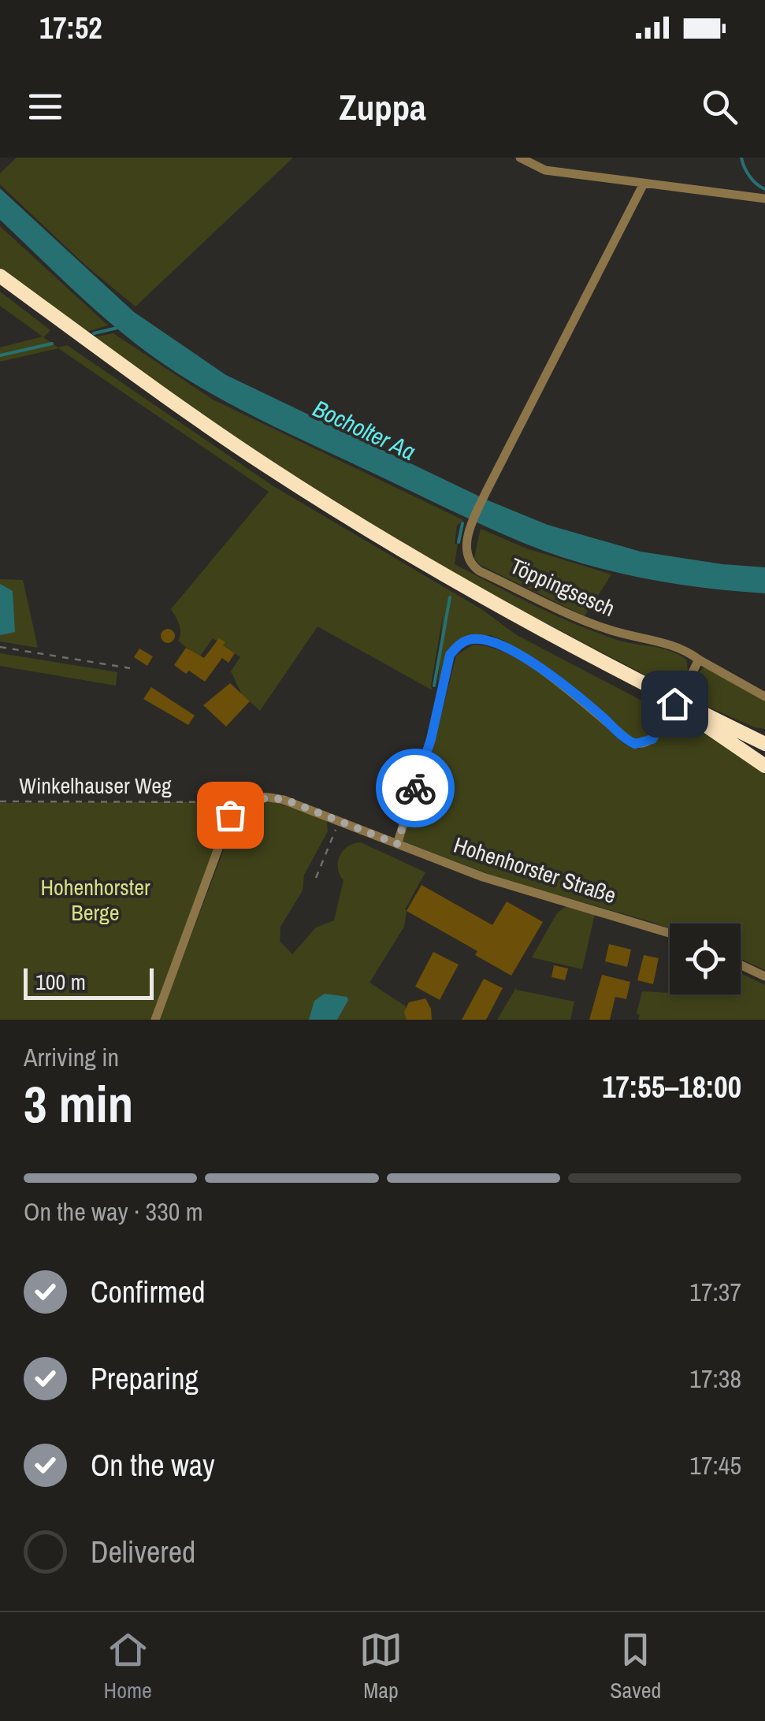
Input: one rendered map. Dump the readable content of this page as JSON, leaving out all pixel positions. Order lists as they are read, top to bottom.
{
  "streets": {
    "street": ["Töppingsesch", "Hohenhorster Straße"],
    "path": ["Winkelhauser Weg"]
  },
  "crossings": [
    ["Winkelhauser Weg", "Hohenhorster Straße"]
  ],
  "water": ["Bocholter Aa"],
  "parks": ["Hohenhorster Berge"],
  "scale_bar": "100 m",
  "page": {
    "status": "17:52",
    "header": "Zuppa",
    "scale": "100 m",
    "heading": ["3 min", "Arriving in", "17:55–18:00"],
    "bar": "On the way · 330 m",
    "list": [
      ["Confirmed", "17:37"],
      ["Preparing", "17:38"],
      ["On the way", "17:45"],
      "Delivered"
    ],
    "tabs": ["Home", "Map", "Saved"]
  }
}
